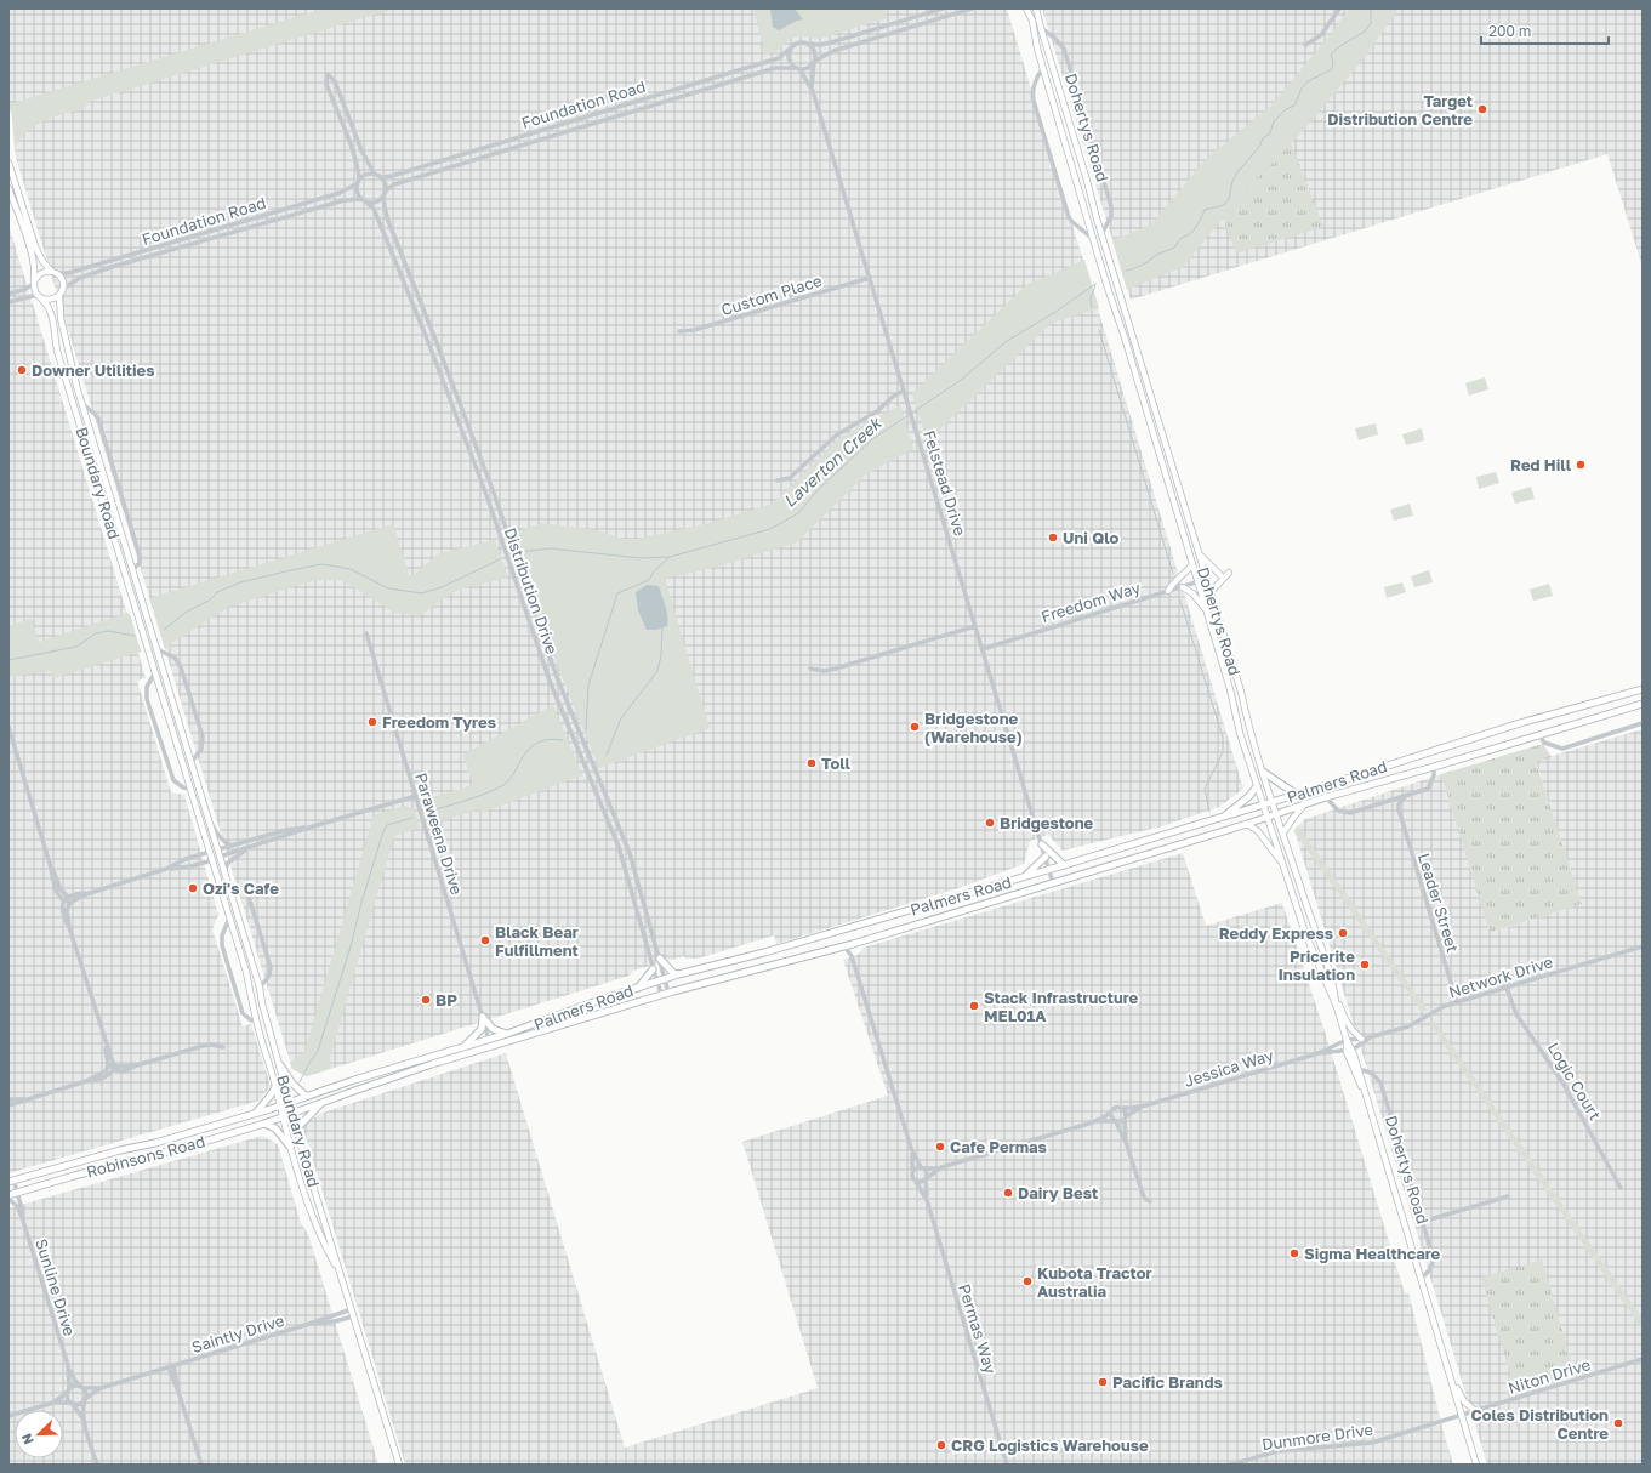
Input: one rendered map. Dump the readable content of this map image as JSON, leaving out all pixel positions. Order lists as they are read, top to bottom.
{
  "streets": {
    "highway": ["Palmers Road", "Robinsons Road"],
    "main road": ["Dohertys Road", "Boundary Road"],
    "street": [
      "Foundation Road",
      "Custom Place",
      "Felstead Drive",
      "Distribution Drive",
      "Freedom Way",
      "Paraweena Drive",
      "Leader Street",
      "Network Drive",
      "Jessica Way",
      "Logic Court",
      "Sunline Drive",
      "Permas Way",
      "Saintly Drive",
      "Niton Drive",
      "Dunmore Drive"
    ]
  },
  "crossings": [
    ["Foundation Road", "Boundary Road"],
    ["Foundation Road", "Felstead Drive"],
    ["Foundation Road", "Distribution Drive"],
    ["Dohertys Road", "Freedom Way"],
    ["Dohertys Road", "Palmers Road"],
    ["Dohertys Road", "Network Drive"],
    ["Dohertys Road", "Jessica Way"],
    ["Dohertys Road", "Niton Drive"],
    ["Dohertys Road", "Dunmore Drive"],
    ["Custom Place", "Felstead Drive"],
    ["Boundary Road", "Palmers Road"],
    ["Boundary Road", "Robinsons Road"],
    ["Boundary Road", "Saintly Drive"],
    ["Felstead Drive", "Freedom Way"],
    ["Felstead Drive", "Palmers Road"],
    ["Distribution Drive", "Palmers Road"],
    ["Palmers Road", "Paraweena Drive"],
    ["Palmers Road", "Robinsons Road"],
    ["Leader Street", "Network Drive"],
    ["Network Drive", "Jessica Way"],
    ["Network Drive", "Logic Court"],
    ["Robinsons Road", "Sunline Drive"],
    ["Sunline Drive", "Saintly Drive"],
    ["Niton Drive", "Dunmore Drive"]
  ],
  "water": ["Laverton Creek"],
  "places": [
    "Target Distribution Centre",
    "Downer Utilities",
    "Red Hill",
    "Uni Qlo",
    "Freedom Tyres",
    "Bridgestone (Warehouse)",
    "Toll",
    "Bridgestone",
    "Ozi's Cafe",
    "Reddy Express",
    "Black Bear Fulfillment",
    "Pricerite Insulation",
    "BP",
    "Stack Infrastructure MEL01A",
    "Cafe Permas",
    "Dairy Best",
    "Sigma Healthcare",
    "Kubota Tractor Australia",
    "Pacific Brands",
    "Coles Distribution Centre",
    "CRG Logistics Warehouse"
  ],
  "scale_bar": "200 m",
  "north": "bottom left"
}
